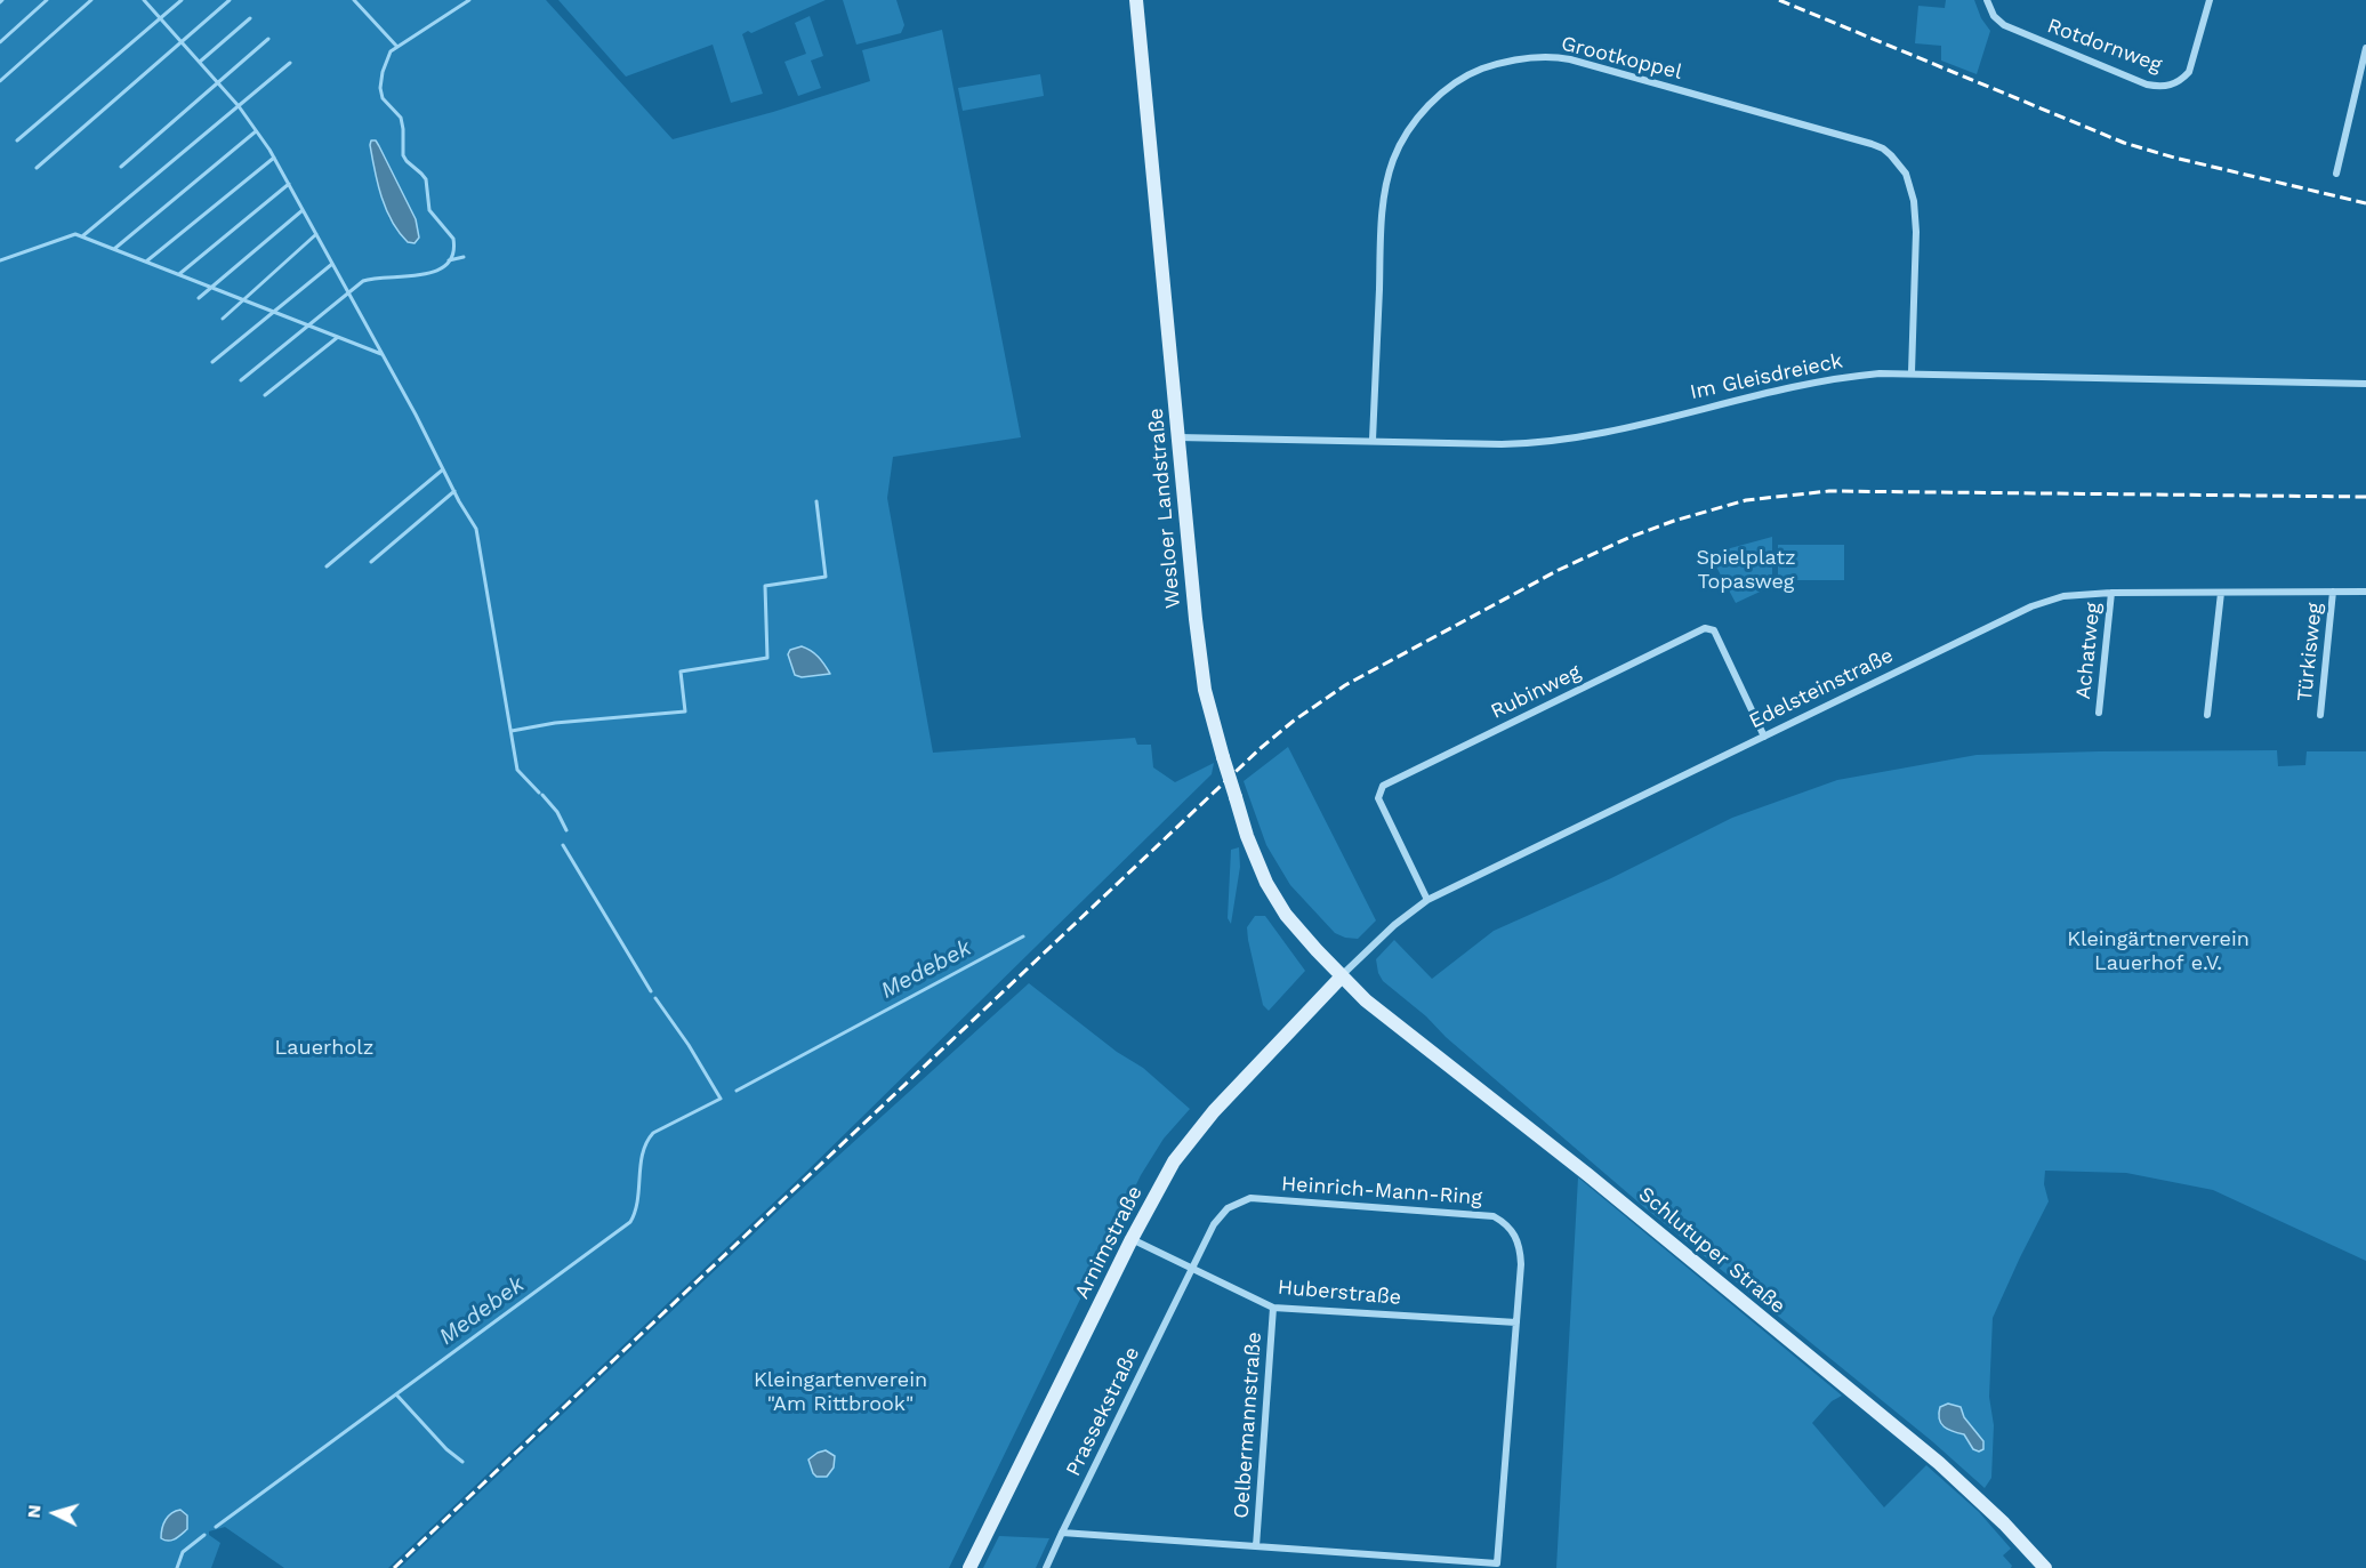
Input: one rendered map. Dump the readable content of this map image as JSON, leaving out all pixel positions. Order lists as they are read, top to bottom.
{
  "streets": {
    "main road": ["Wesloer Landstraße", "Arnimstraße", "Schlutuper Straße"],
    "street": [
      "Rotdornweg",
      "Grootkoppel",
      "Im Gleisdreieck",
      "Achatweg",
      "Türkisweg",
      "Edelsteinstraße",
      "Rubinweg",
      "Heinrich-Mann-Ring",
      "Huberstraße",
      "Prassekstraße",
      "Oelbermannstraße"
    ]
  },
  "crossings": [
    ["Grootkoppel", "Im Gleisdreieck"],
    ["Im Gleisdreieck", "Wesloer Landstraße"],
    ["Wesloer Landstraße", "Edelsteinstraße"],
    ["Wesloer Landstraße", "Arnimstraße"],
    ["Wesloer Landstraße", "Schlutuper Straße"],
    ["Achatweg", "Edelsteinstraße"],
    ["Türkisweg", "Edelsteinstraße"],
    ["Edelsteinstraße", "Rubinweg"],
    ["Edelsteinstraße", "Arnimstraße"],
    ["Edelsteinstraße", "Schlutuper Straße"],
    ["Heinrich-Mann-Ring", "Huberstraße"],
    ["Heinrich-Mann-Ring", "Prassekstraße"],
    ["Heinrich-Mann-Ring", "Oelbermannstraße"],
    ["Arnimstraße", "Schlutuper Straße"],
    ["Arnimstraße", "Huberstraße"],
    ["Huberstraße", "Prassekstraße"],
    ["Huberstraße", "Oelbermannstraße"]
  ],
  "water": ["Medebek"],
  "parks": [
    "Spielplatz Topasweg",
    "Kleingärtnerverein Lauerhof e.V.",
    "Lauerholz",
    "Kleingartenverein \"Am Rittbrook\""
  ],
  "north": "left"
}
